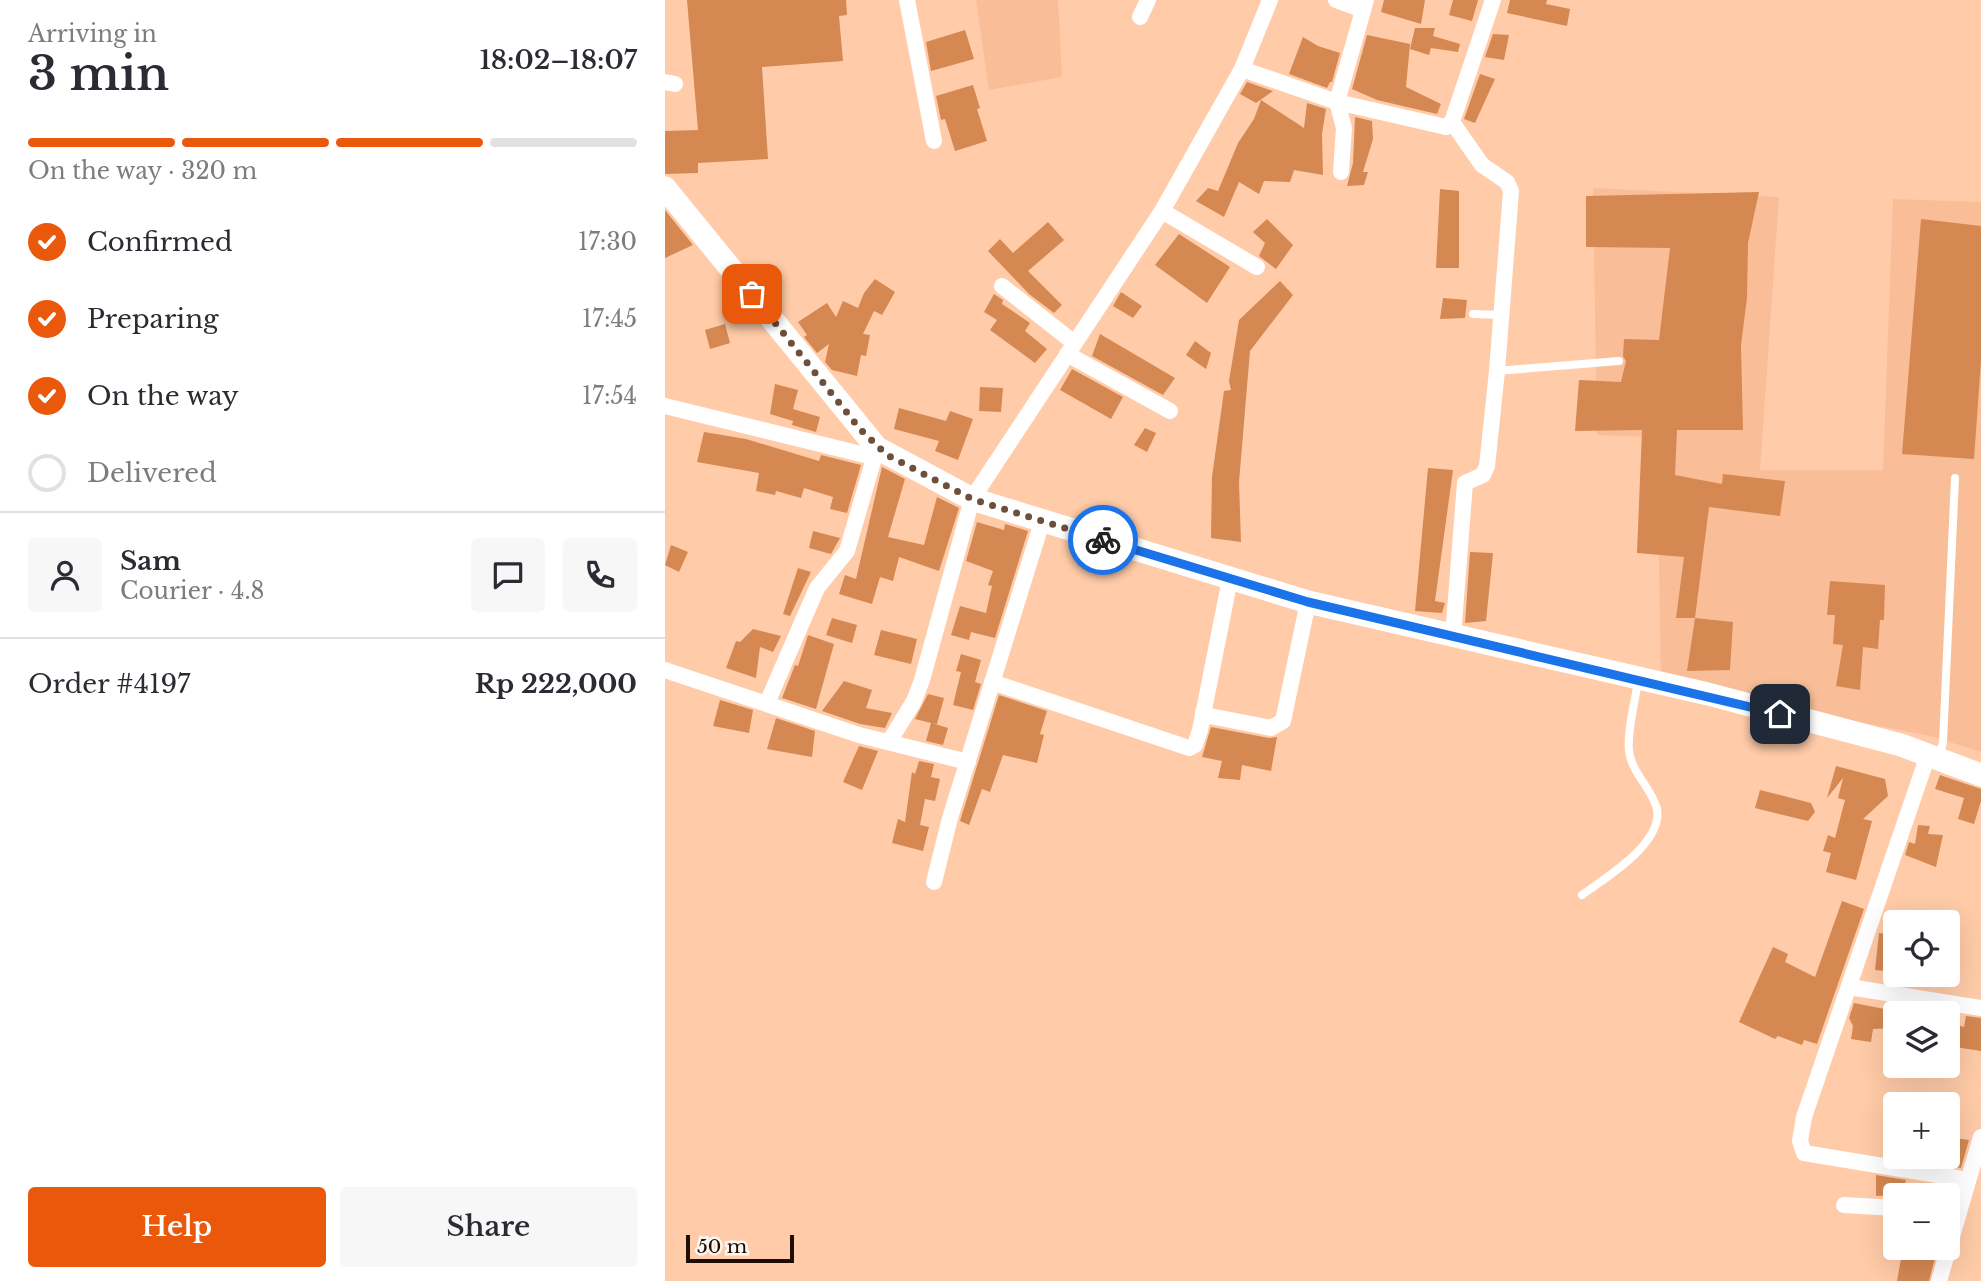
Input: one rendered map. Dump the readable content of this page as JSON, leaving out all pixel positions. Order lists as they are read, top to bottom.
{
  "scale_bar": "50 m",
  "page": {
    "heading": ["3 min", "Arriving in", "18:02–18:07"],
    "panel": [
      "Sam",
      "Courier · 4.8",
      "Order #4197",
      "Rp 222,000"
    ],
    "bar": "On the way · 320 m",
    "list": [
      ["Confirmed", "17:30"],
      ["Preparing", "17:45"],
      ["On the way", "17:54"],
      "Delivered"
    ],
    "map_buttons": ["+", "−"],
    "buttons": ["Help", "Share"],
    "scale": "50 m"
  }
}
